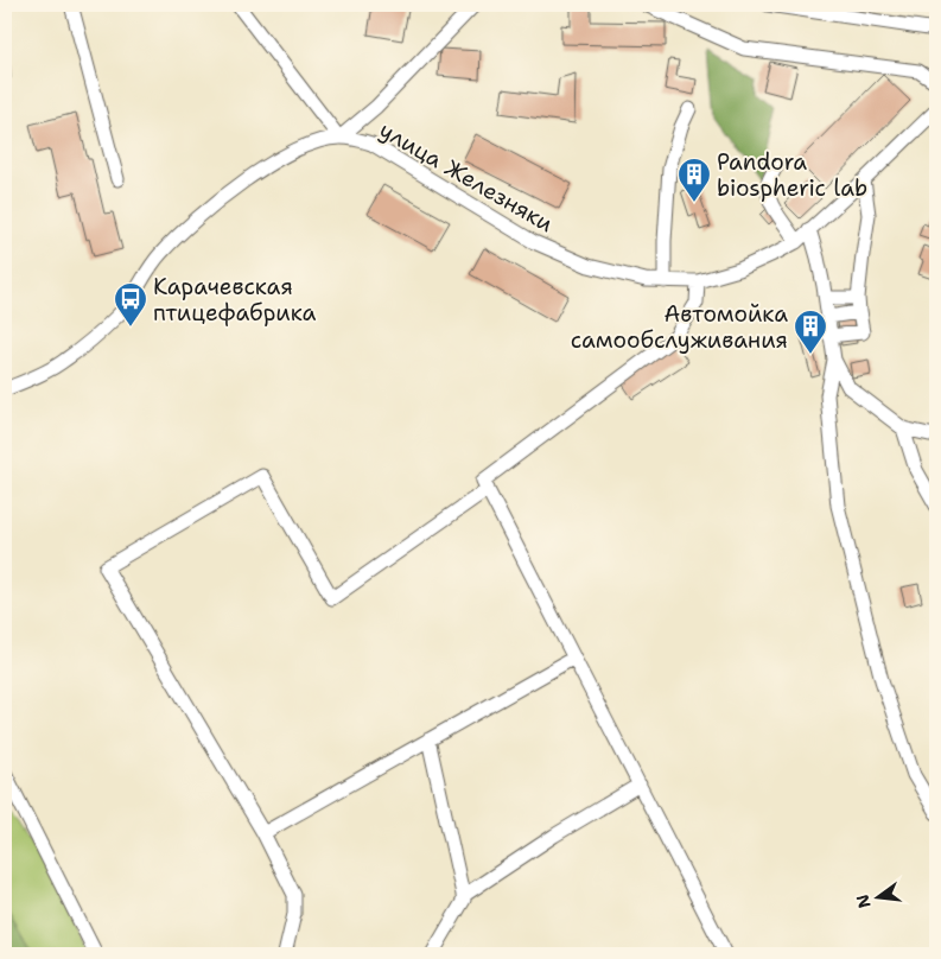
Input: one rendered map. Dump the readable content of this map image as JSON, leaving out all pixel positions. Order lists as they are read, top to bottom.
{
  "streets": {
    "street": ["улица Железняки"]
  },
  "places": {
    "building": ["Pandora biospheric lab", "Автомойка самообслуживания"],
    "bus stop": ["Карачевская птицефабрика"]
  },
  "north": "left"
}
